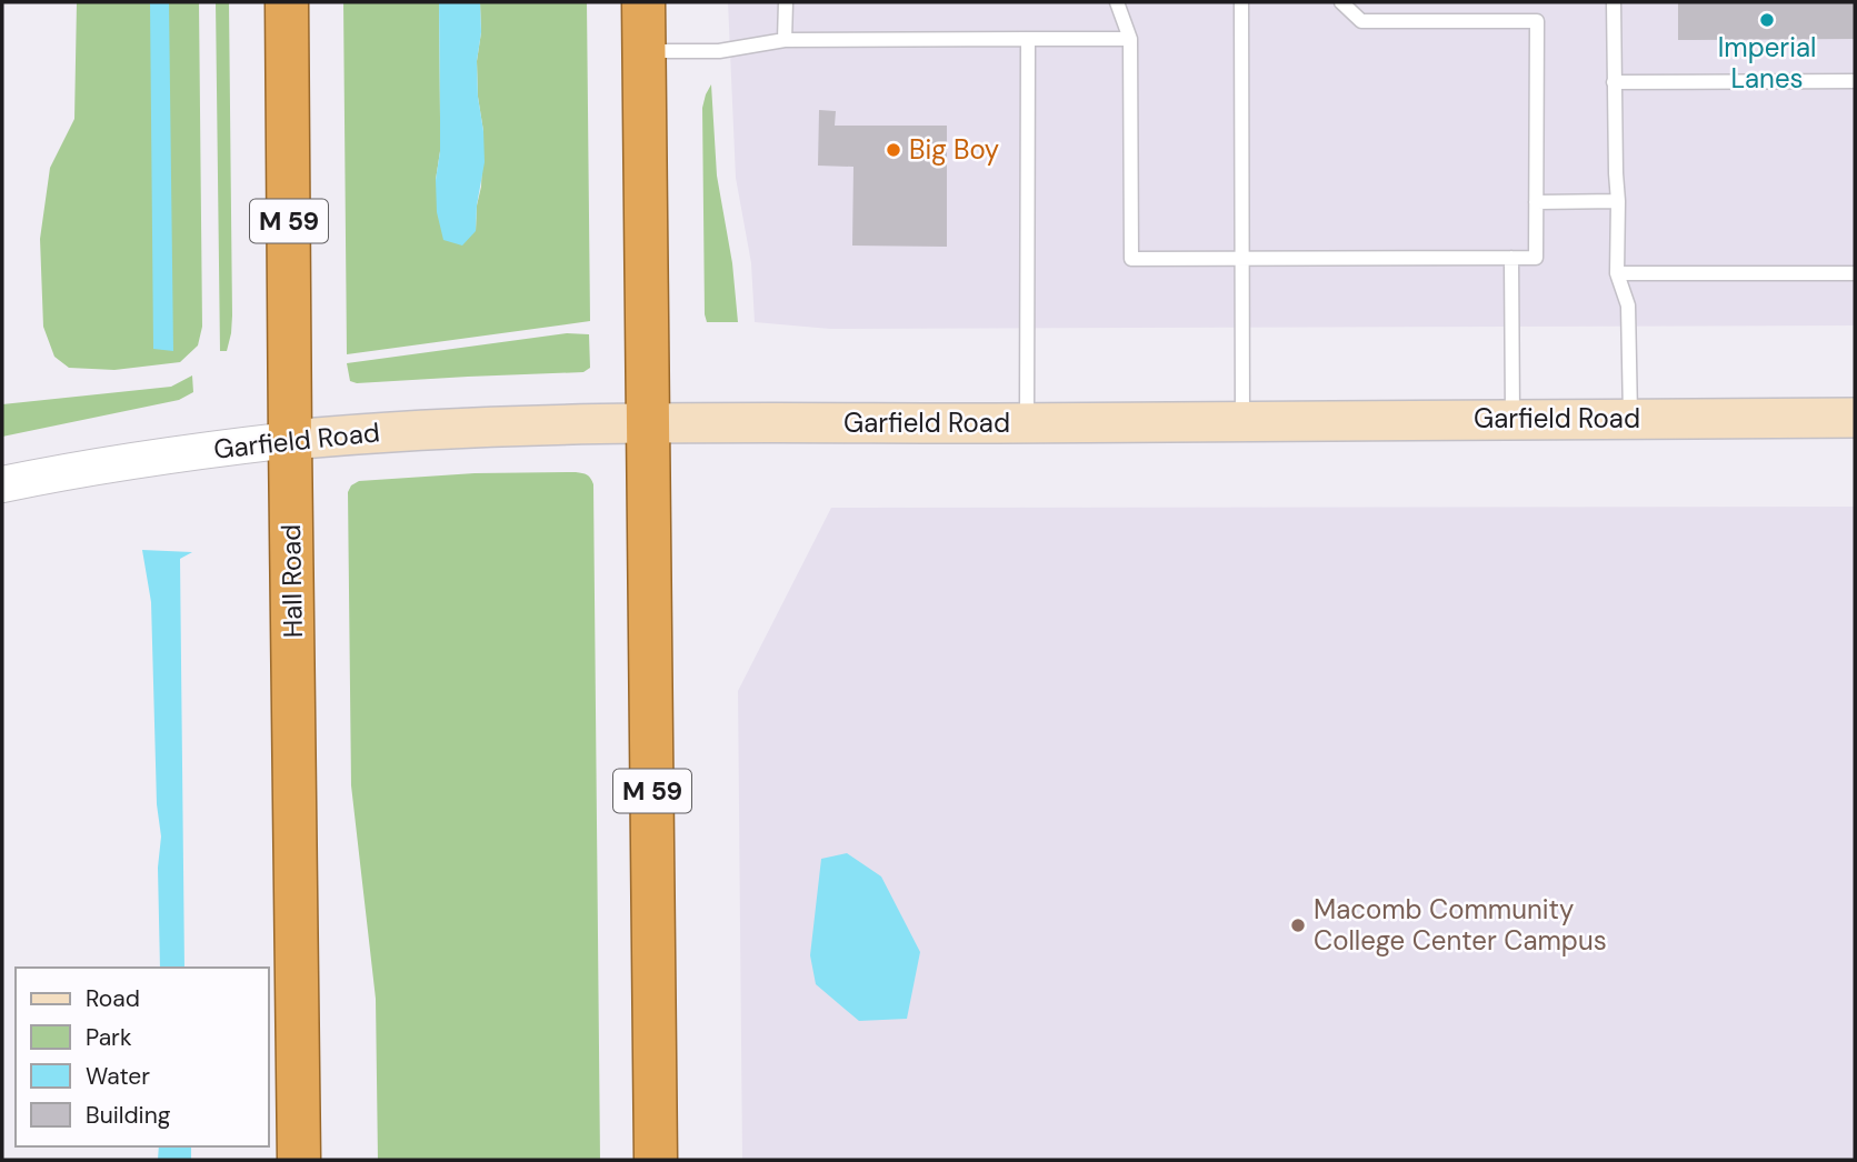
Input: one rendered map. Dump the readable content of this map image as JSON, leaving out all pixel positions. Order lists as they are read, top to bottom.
{
  "streets": {
    "highway": ["M 59", "Hall Road"],
    "main road": ["Garfield Road"]
  },
  "crossings": [
    ["M 59", "Garfield Road"],
    ["Garfield Road", "Hall Road"]
  ],
  "places": ["Imperial Lanes", "Big Boy", "Macomb Community College Center Campus"],
  "legend": [
    "Road",
    "Park",
    "Water",
    "Building"
  ]
}
